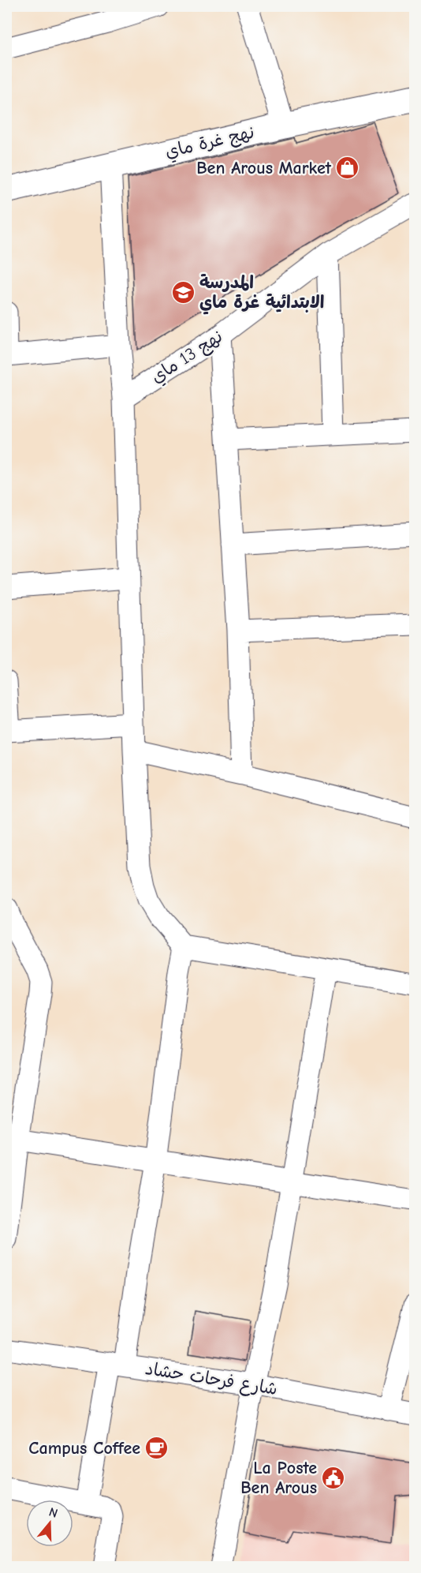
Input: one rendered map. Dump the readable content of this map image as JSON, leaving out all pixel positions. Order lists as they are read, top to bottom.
{
  "streets": {
    "street": ["نهج غرة ماي", "نهج 13 ماي", "شارع فرحات حشاد"]
  },
  "places": {
    "shop": ["Ben Arous Market"],
    "school or university": ["المدرسة الابتدائية غرة ماي"],
    "cafe": ["Campus Coffee"],
    "public building": ["La Poste Ben Arous"]
  },
  "north": "top"
}
